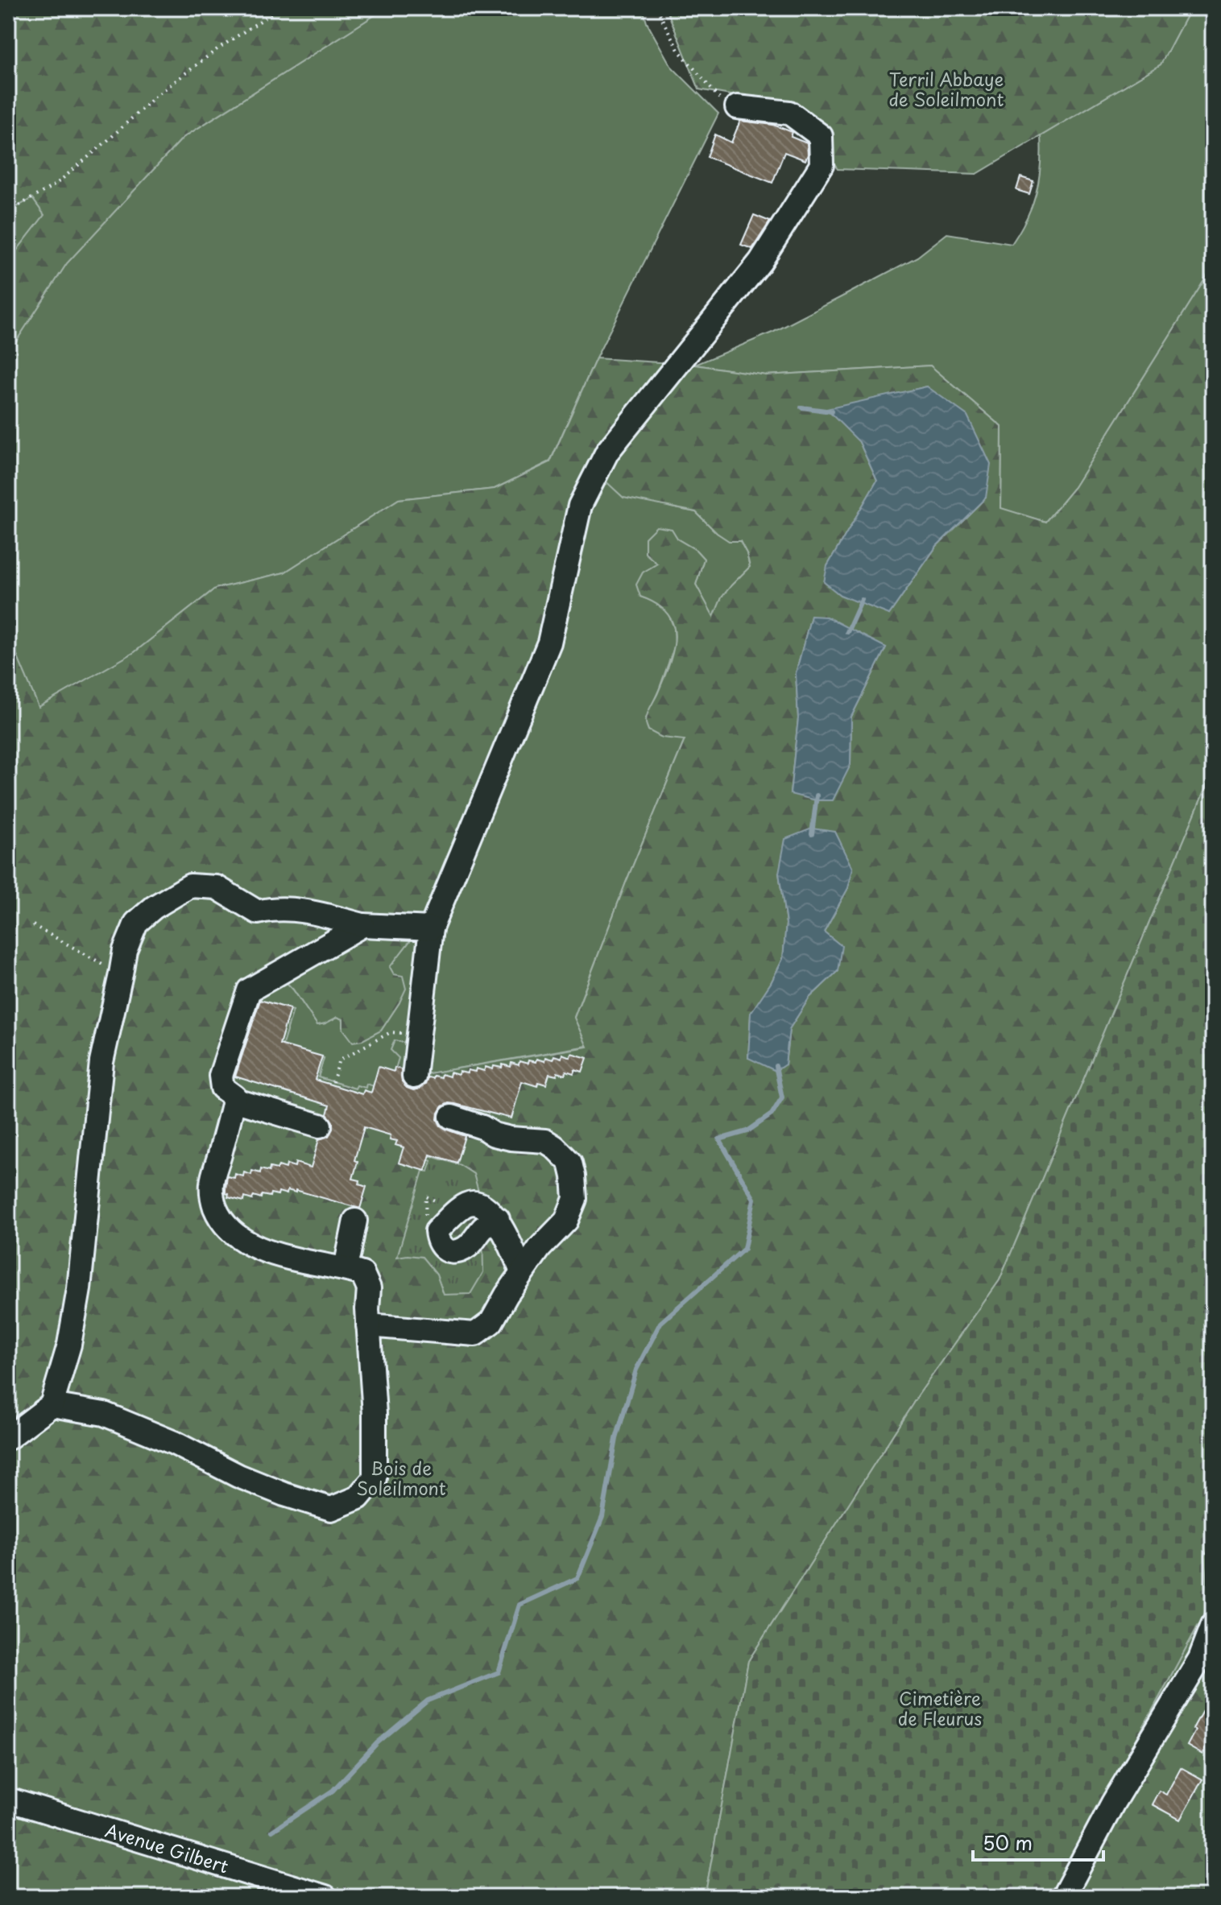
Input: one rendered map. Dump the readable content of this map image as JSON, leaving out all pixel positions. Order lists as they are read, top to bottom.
{
  "streets": {
    "street": ["Avenue Gilbert"]
  },
  "parks": ["Terril Abbaye de Soleilmont", "Bois de Soleilmont", "Cimetière de Fleurus"],
  "scale_bar": "50 m"
}
